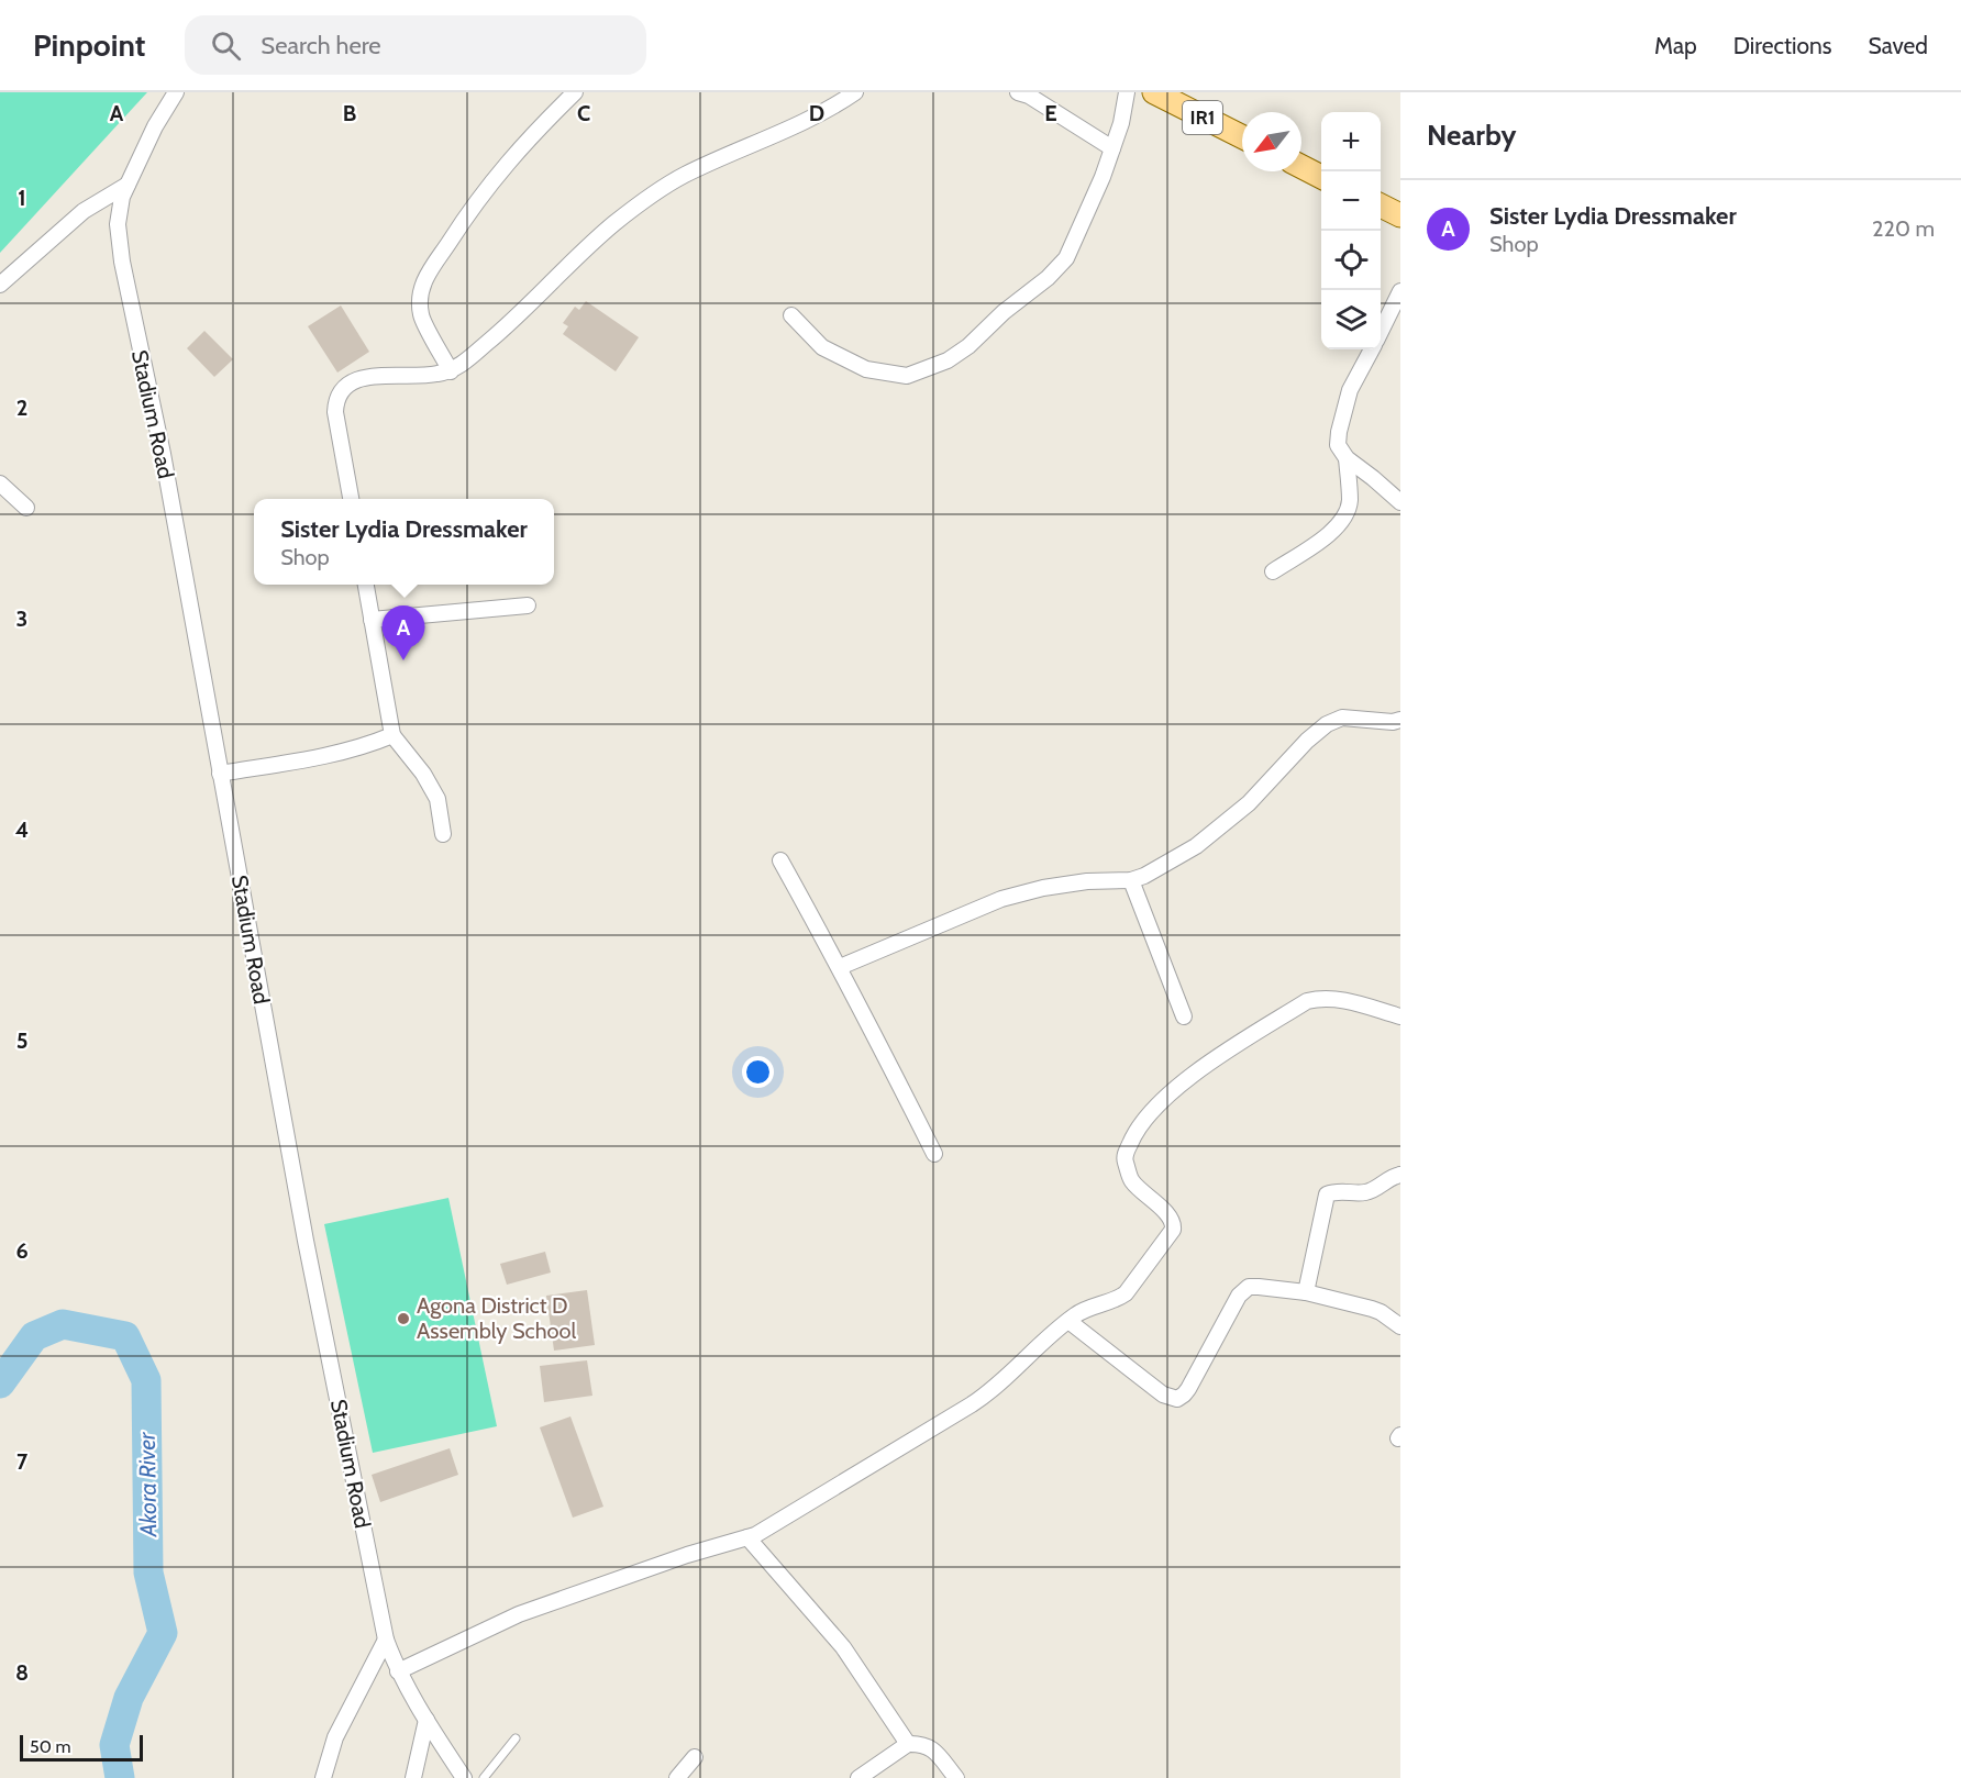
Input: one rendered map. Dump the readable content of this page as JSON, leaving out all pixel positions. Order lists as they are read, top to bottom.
{
  "streets": {
    "main road": ["IR1"],
    "street": ["Stadium Road"]
  },
  "water": ["Akora River"],
  "places": ["Agona District D Assembly School"],
  "scale_bar": "50 m",
  "north": "bottom left",
  "page": {
    "header": "Pinpoint",
    "search": "Search here",
    "nav": ["Map", "Directions", "Saved"],
    "heading": "Nearby",
    "map_buttons": ["+", "−"],
    "list": [
      {
        "mark": "A",
        "name": "Sister Lydia Dressmaker",
        "note": "Shop",
        "value": "220 m"
      }
    ],
    "popup": ["Sister Lydia Dressmaker", "Shop"],
    "pins": "A",
    "scale": "50 m"
  },
  "grid": {
    "columns": [
      "A",
      "B",
      "C",
      "D",
      "E"
    ],
    "rows": [
      "1",
      "2",
      "3",
      "4",
      "5",
      "6",
      "7",
      "8"
    ]
  }
}
